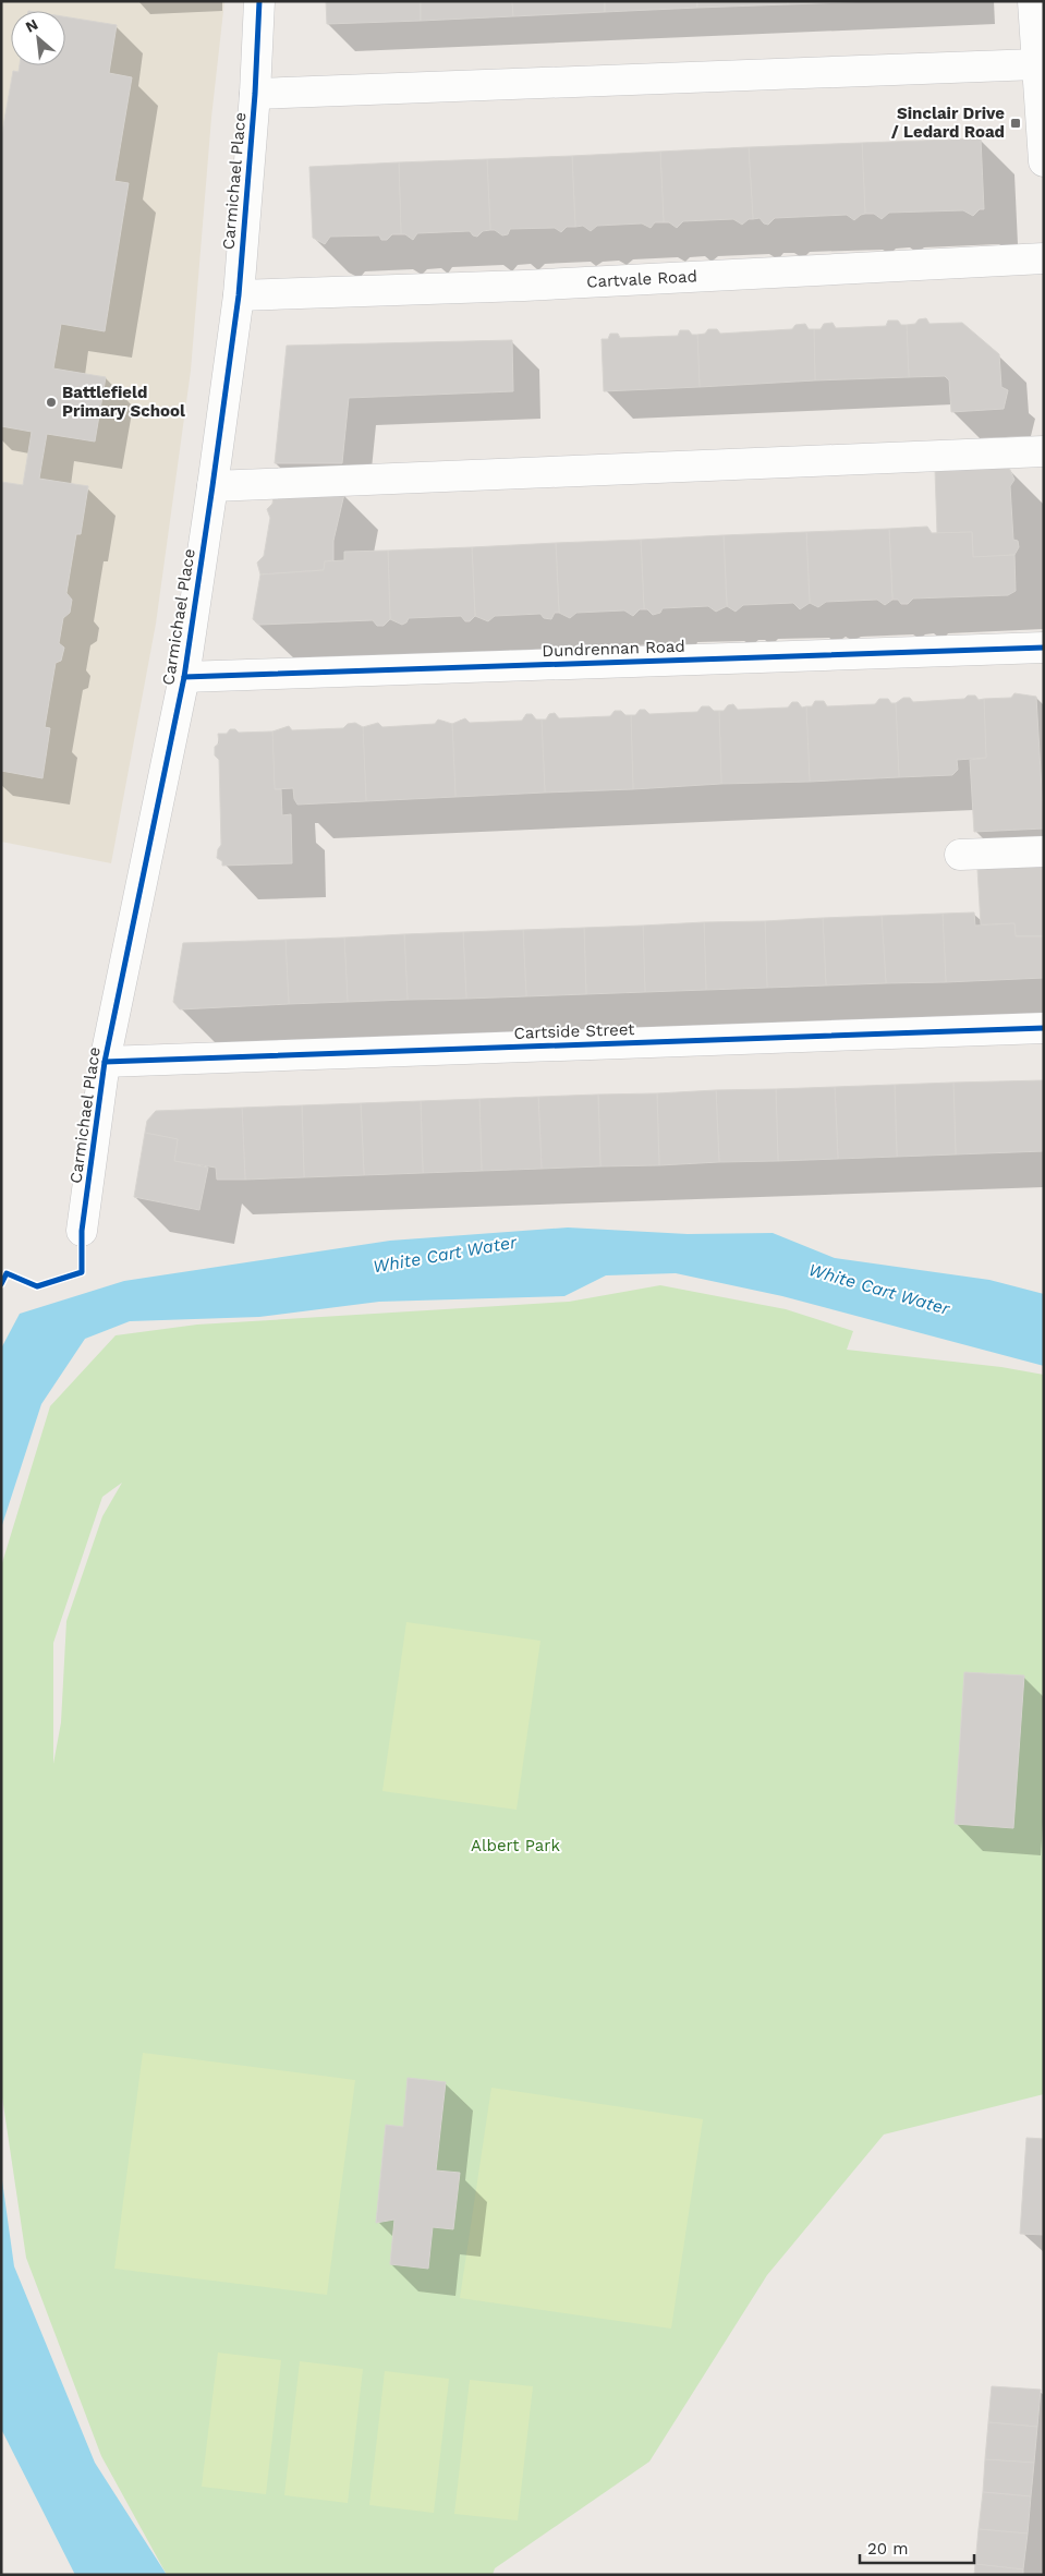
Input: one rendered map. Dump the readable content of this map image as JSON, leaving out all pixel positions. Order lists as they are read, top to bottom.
{
  "streets": {
    "street": [
      "Carmichael Place",
      "Cartvale Road",
      "Dundrennan Road",
      "Cartside Street"
    ]
  },
  "crossings": [
    ["Carmichael Place", "Cartvale Road"],
    ["Carmichael Place", "Dundrennan Road"],
    ["Carmichael Place", "Cartside Street"]
  ],
  "water": ["White Cart Water"],
  "parks": ["Albert Park"],
  "places": {
    "transit": ["Sinclair Drive / Ledard Road"],
    "other": ["Battlefield Primary School"]
  },
  "scale_bar": "20 m",
  "north": "top left"
}
